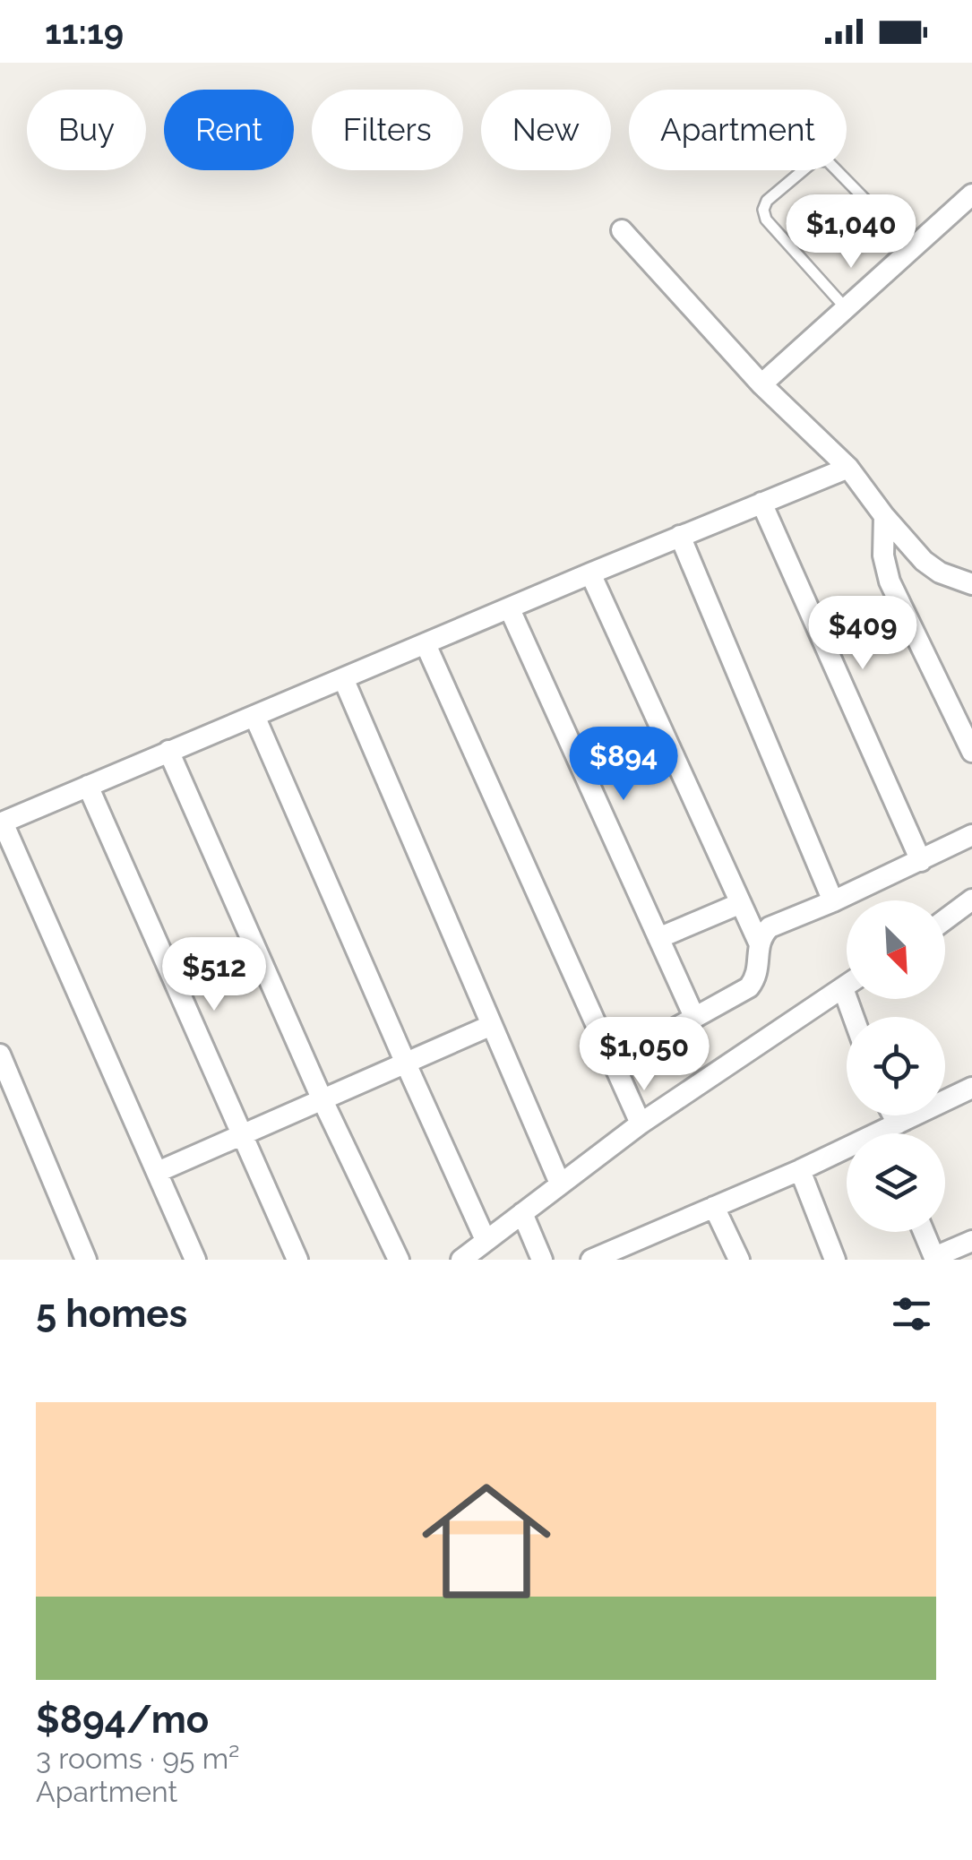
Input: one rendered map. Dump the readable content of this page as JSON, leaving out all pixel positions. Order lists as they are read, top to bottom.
{
  "north": "bottom right",
  "page": {
    "status": "11:19",
    "chip": [
      "Buy",
      "Rent",
      "Filters",
      "New",
      "Apartment"
    ],
    "price": [
      "$1,040",
      "$409",
      "$894",
      "$512",
      "$1,050"
    ],
    "heading": "5 homes",
    "list": [
      {
        "name": "$894/mo",
        "note": "3 rooms · 95 m² · Apartment"
      }
    ]
  }
}
